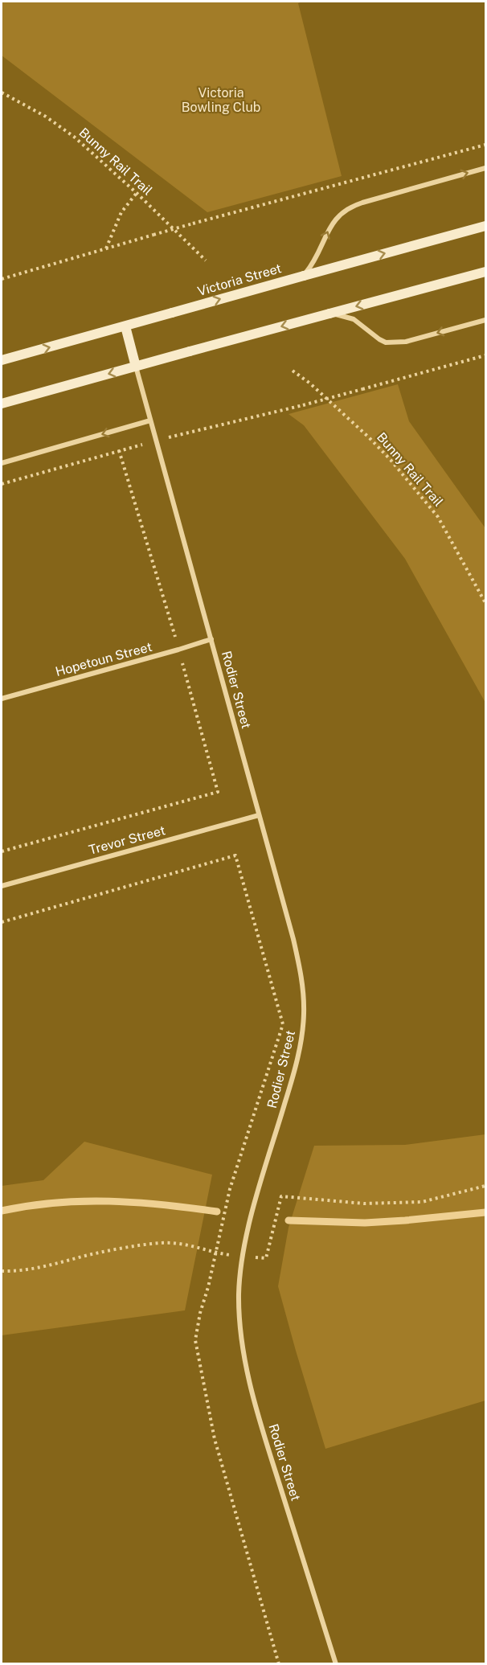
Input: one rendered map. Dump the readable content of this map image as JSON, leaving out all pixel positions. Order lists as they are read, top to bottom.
{
  "streets": {
    "main road": ["Victoria Street"],
    "street": ["Hopetoun Street", "Rodier Street", "Trevor Street"],
    "path": ["Bunny Rail Trail"]
  },
  "crossings": [
    ["Hopetoun Street", "Rodier Street"],
    ["Rodier Street", "Trevor Street"]
  ],
  "parks": ["Victoria Bowling Club"]
}
